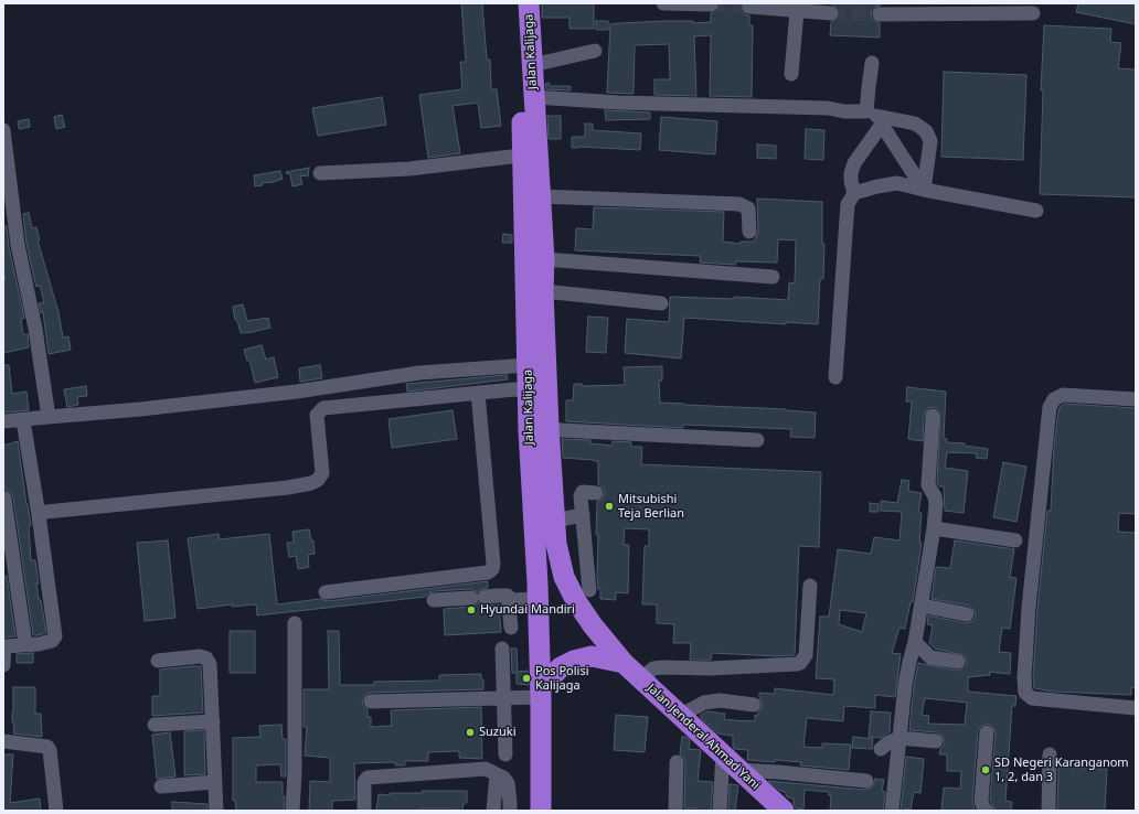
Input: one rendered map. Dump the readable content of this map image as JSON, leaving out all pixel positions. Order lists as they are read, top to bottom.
{
  "streets": {
    "highway": ["Jalan Kalijaga", "Jalan Jenderal Ahmad Yani"]
  },
  "crossings": [
    ["Jalan Kalijaga", "Jalan Jenderal Ahmad Yani"]
  ],
  "places": [
    "Mitsubishi Teja Berlian",
    "Hyundai Mandiri",
    "Pos Polisi Kalijaga",
    "Suzuki",
    "SD Negeri Karanganom 1, 2, dan 3"
  ]
}
